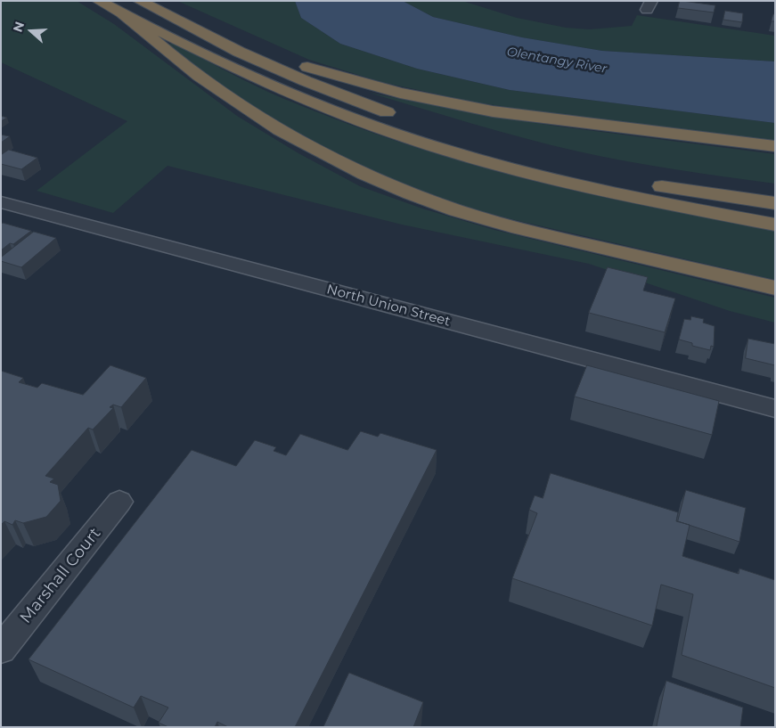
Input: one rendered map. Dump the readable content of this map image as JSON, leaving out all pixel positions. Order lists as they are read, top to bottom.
{
  "streets": {
    "street": ["North Union Street", "Marshall Court"]
  },
  "water": ["Olentangy River"],
  "north": "left"
}
